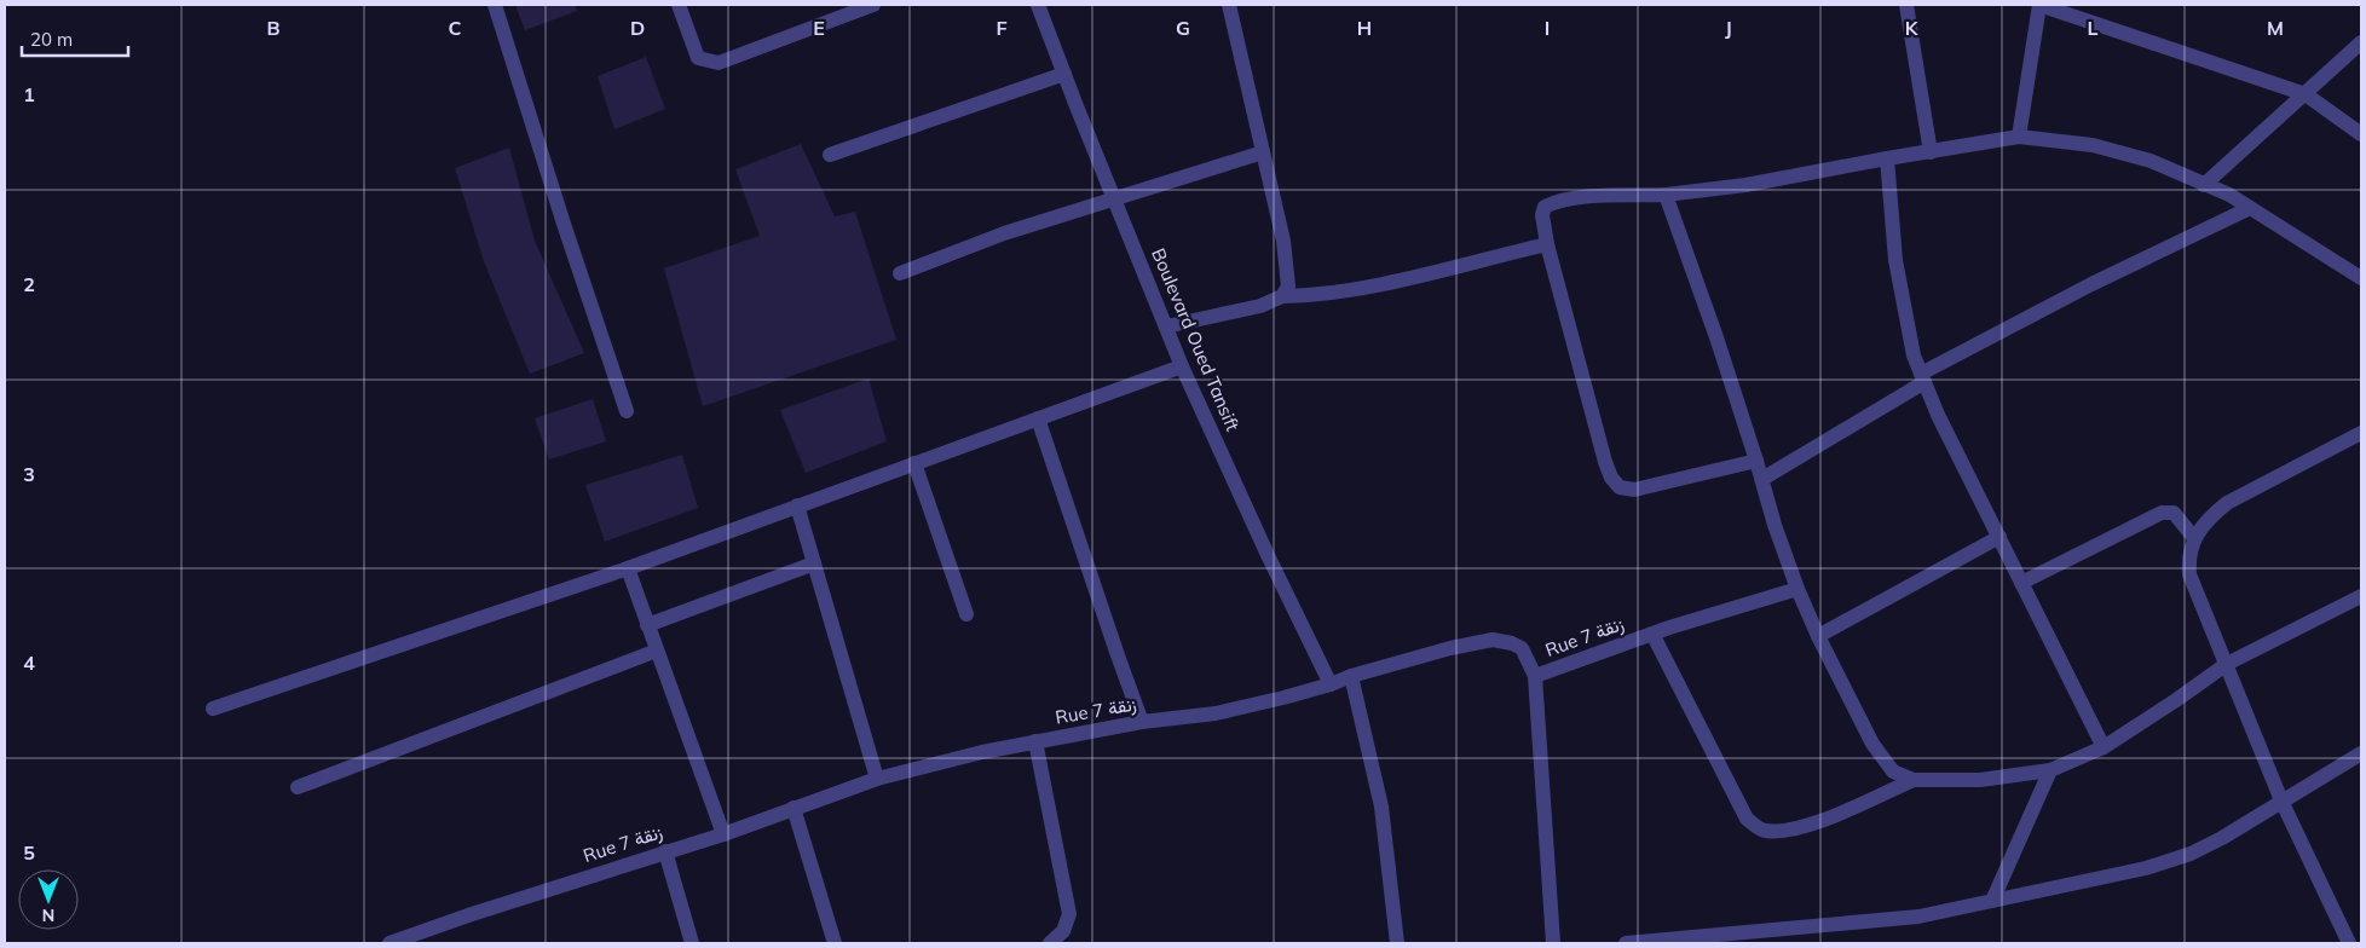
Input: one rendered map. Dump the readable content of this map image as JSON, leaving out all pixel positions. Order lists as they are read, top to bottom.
{
  "streets": {
    "street": ["Boulevard Oued Tansift", "Rue 7 زنقة"]
  },
  "crossings": [
    ["Boulevard Oued Tansift", "Rue 7 زنقة"]
  ],
  "scale_bar": "20 m",
  "north": "bottom",
  "grid": {
    "columns": [
      "B",
      "C",
      "D",
      "E",
      "F",
      "G",
      "H",
      "I",
      "J",
      "K",
      "L",
      "M"
    ],
    "rows": [
      "1",
      "2",
      "3",
      "4",
      "5"
    ]
  }
}
